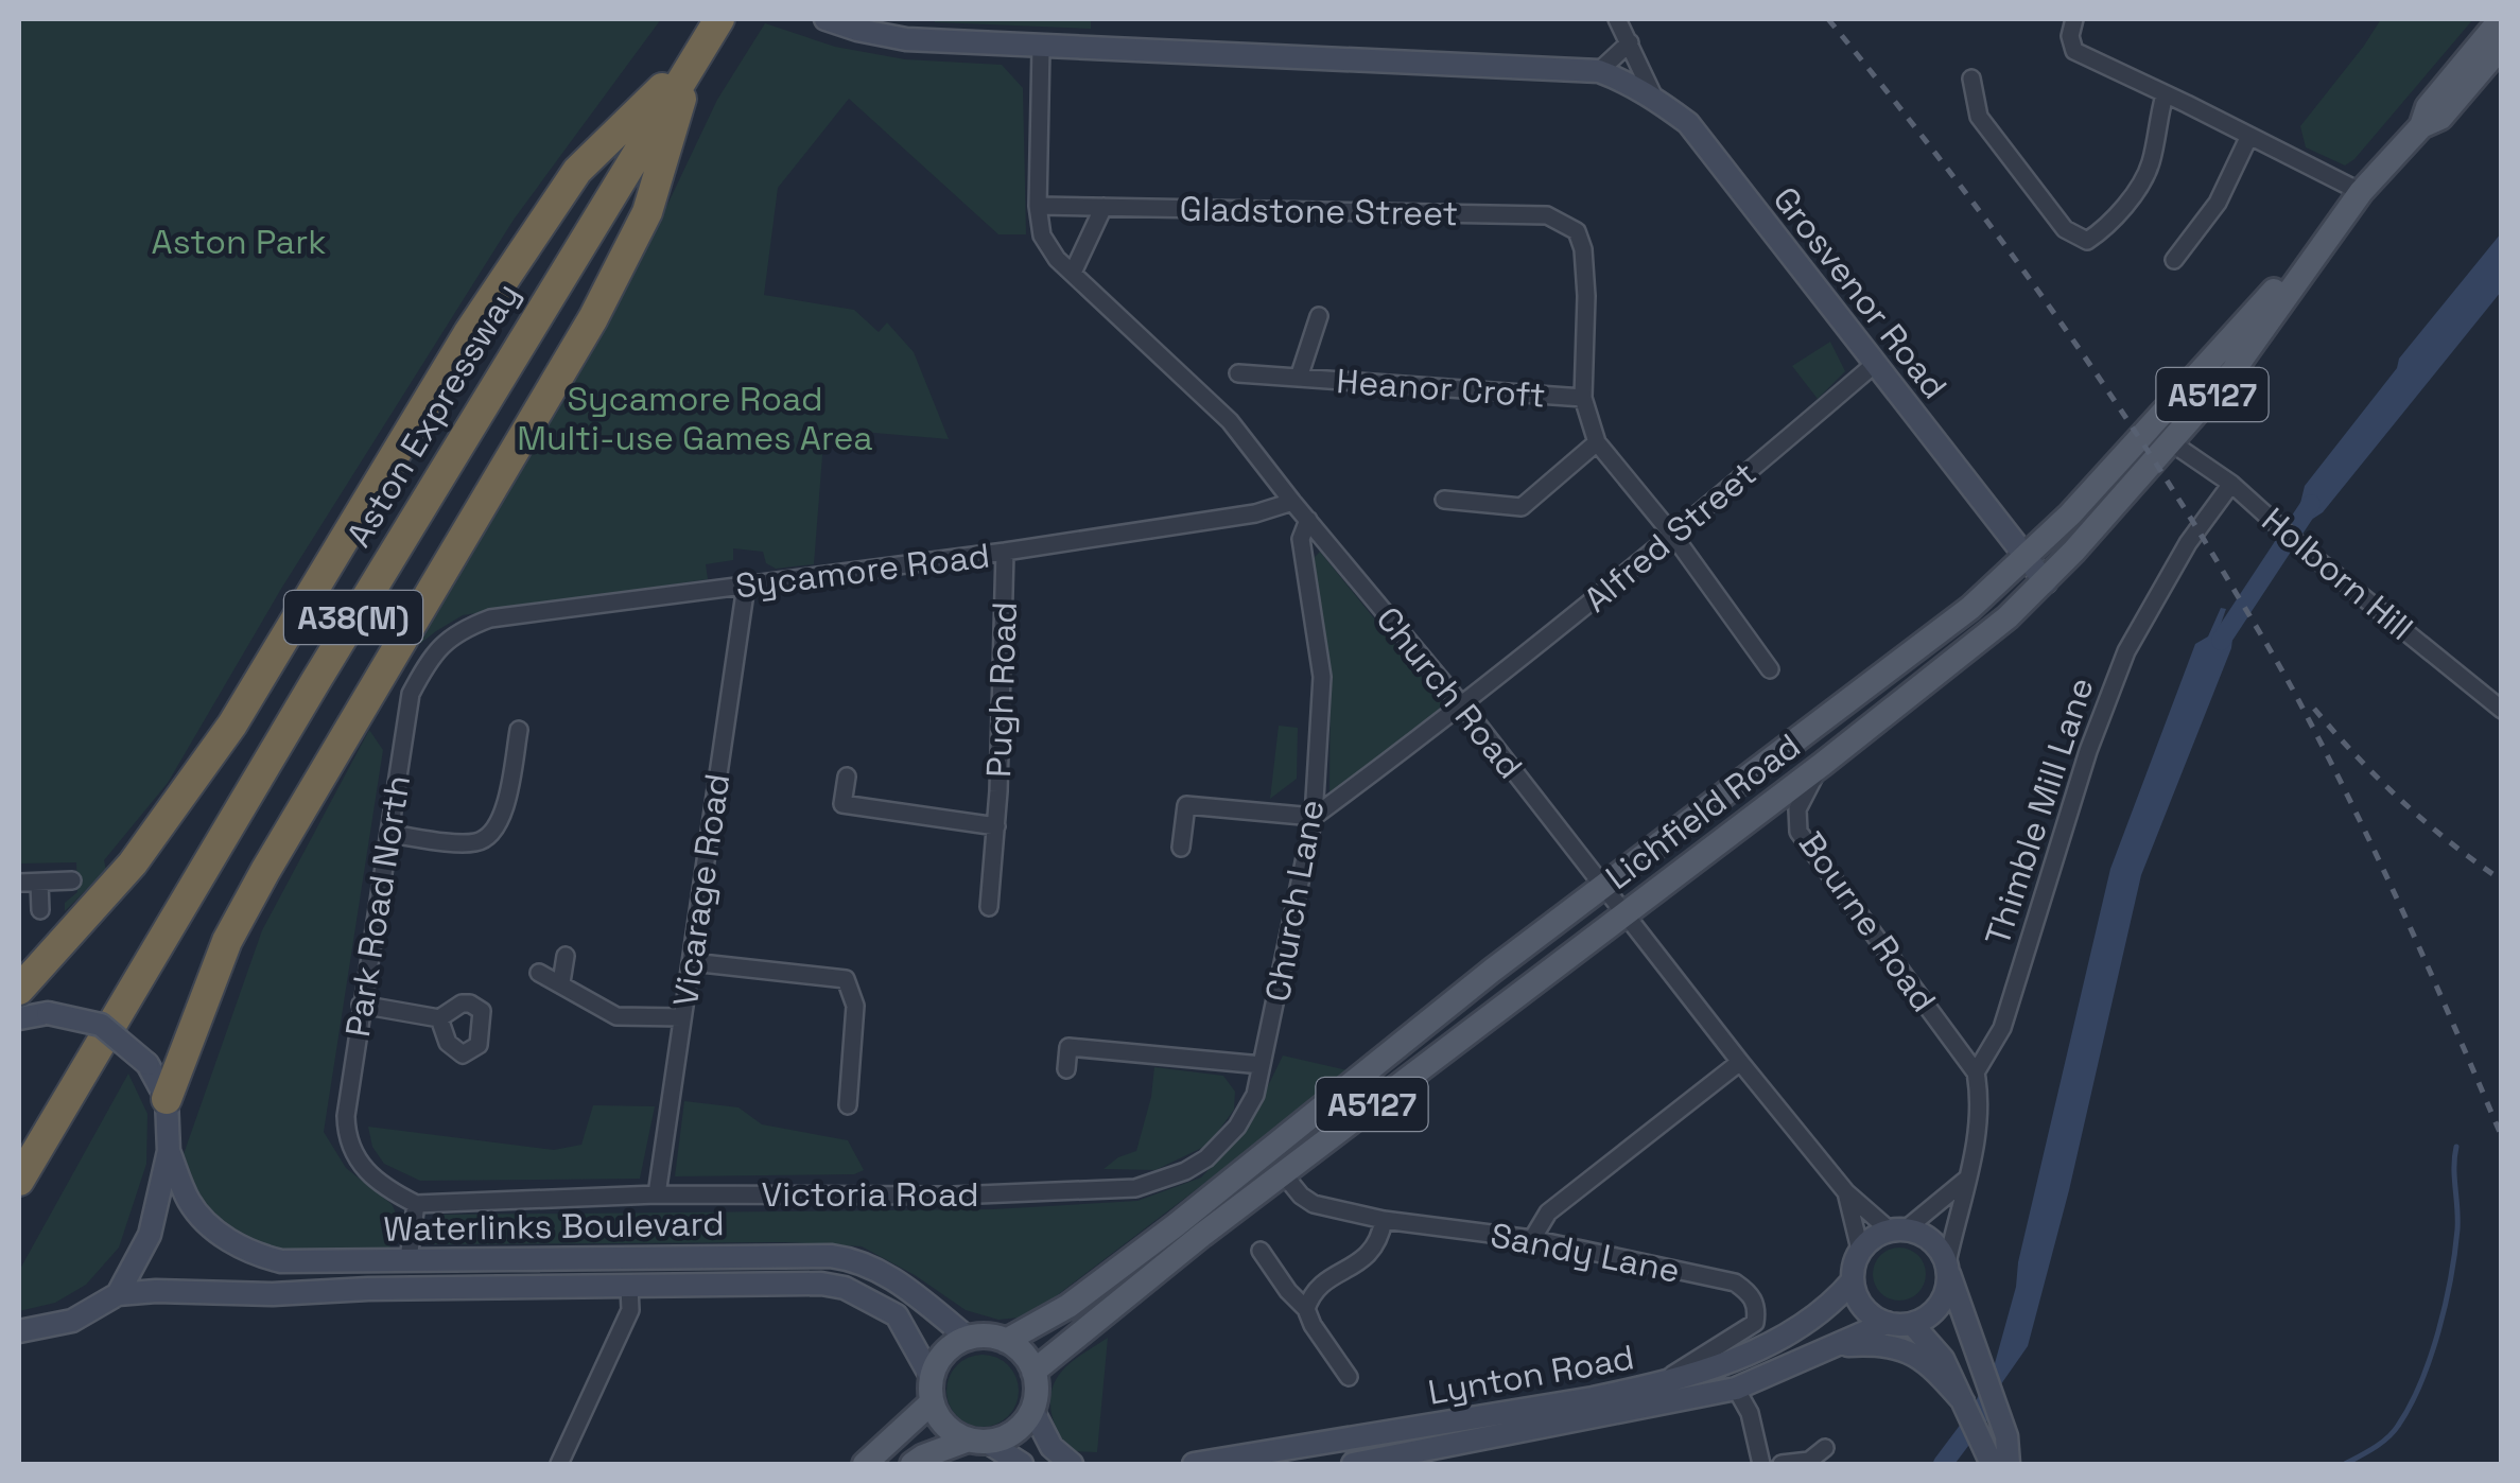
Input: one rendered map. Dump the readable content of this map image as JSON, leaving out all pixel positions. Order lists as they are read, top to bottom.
{
  "streets": {
    "highway": ["Aston Expressway", "A38(M)"],
    "main road": [
      "Grosvenor Road",
      "A5127",
      "Lichfield Road",
      "Waterlinks Boulevard",
      "Lynton Road"
    ],
    "street": [
      "Gladstone Street",
      "Heanor Croft",
      "Alfred Street",
      "Sycamore Road",
      "Holborn Hill",
      "Pugh Road",
      "Church Road",
      "Thimble Mill Lane",
      "Vicarage Road",
      "Church Lane",
      "Park Road North",
      "Bourne Road",
      "Victoria Road",
      "Sandy Lane"
    ]
  },
  "crossings": [
    ["Gladstone Street", "Heanor Croft"],
    ["Grosvenor Road", "Alfred Street"],
    ["Grosvenor Road", "Lichfield Road"],
    ["Alfred Street", "Church Road"],
    ["Alfred Street", "Church Lane"],
    ["Sycamore Road", "Pugh Road"],
    ["Sycamore Road", "Church Road"],
    ["Sycamore Road", "Vicarage Road"],
    ["Sycamore Road", "Park Road North"],
    ["Holborn Hill", "Lichfield Road"],
    ["Holborn Hill", "Thimble Mill Lane"],
    ["Church Road", "Lichfield Road"],
    ["Church Road", "Church Lane"],
    ["Lichfield Road", "Bourne Road"],
    ["Lichfield Road", "Waterlinks Boulevard"],
    ["Lichfield Road", "Sandy Lane"],
    ["Thimble Mill Lane", "Bourne Road"],
    ["Vicarage Road", "Victoria Road"],
    ["Church Lane", "Victoria Road"],
    ["Park Road North", "Victoria Road"],
    ["Sandy Lane", "Lynton Road"]
  ],
  "parks": ["Aston Park", "Sycamore Road Multi-use Games Area"]
}
